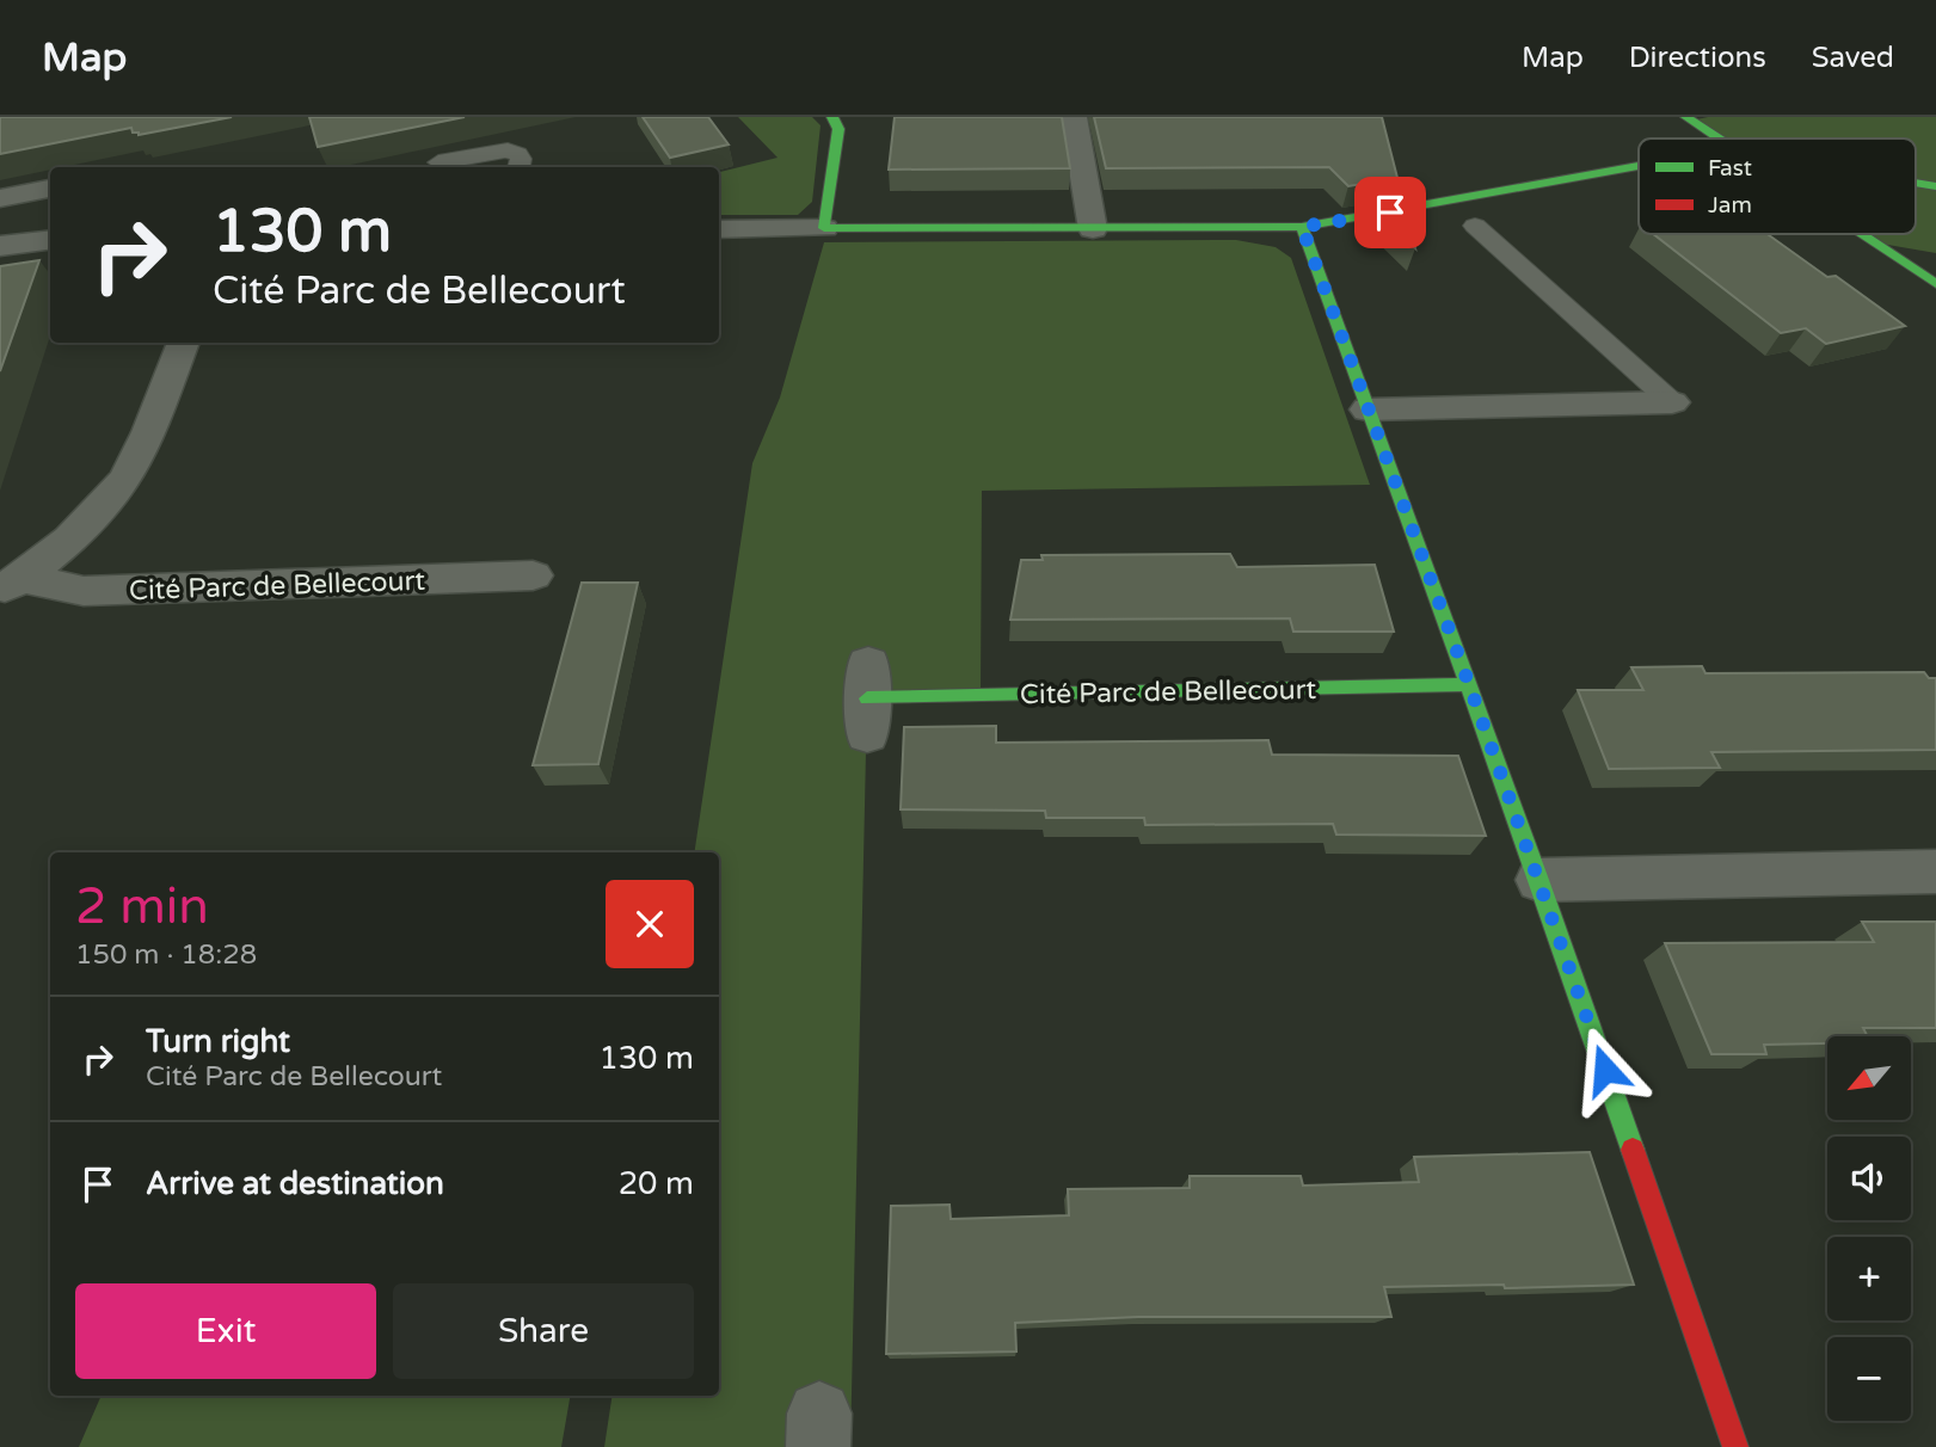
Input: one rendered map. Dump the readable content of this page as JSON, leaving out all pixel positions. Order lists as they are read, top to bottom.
{
  "streets": {
    "street": ["Cité Parc de Bellecourt"]
  },
  "legend": ["Fast", "Jam"],
  "north": "bottom left",
  "page": {
    "header": "Map",
    "nav": ["Map", "Directions", "Saved"],
    "turn": ["130 m", "Cité Parc de Bellecourt"],
    "heading": ["2 min", "150 m · 18:28"],
    "list": [
      {
        "name": "Turn right",
        "note": "Cité Parc de Bellecourt",
        "value": "130 m"
      },
      {
        "name": "Arrive at destination",
        "value": "20 m"
      }
    ],
    "map_buttons": ["+", "−"],
    "buttons": ["Exit", "Share"]
  }
}
